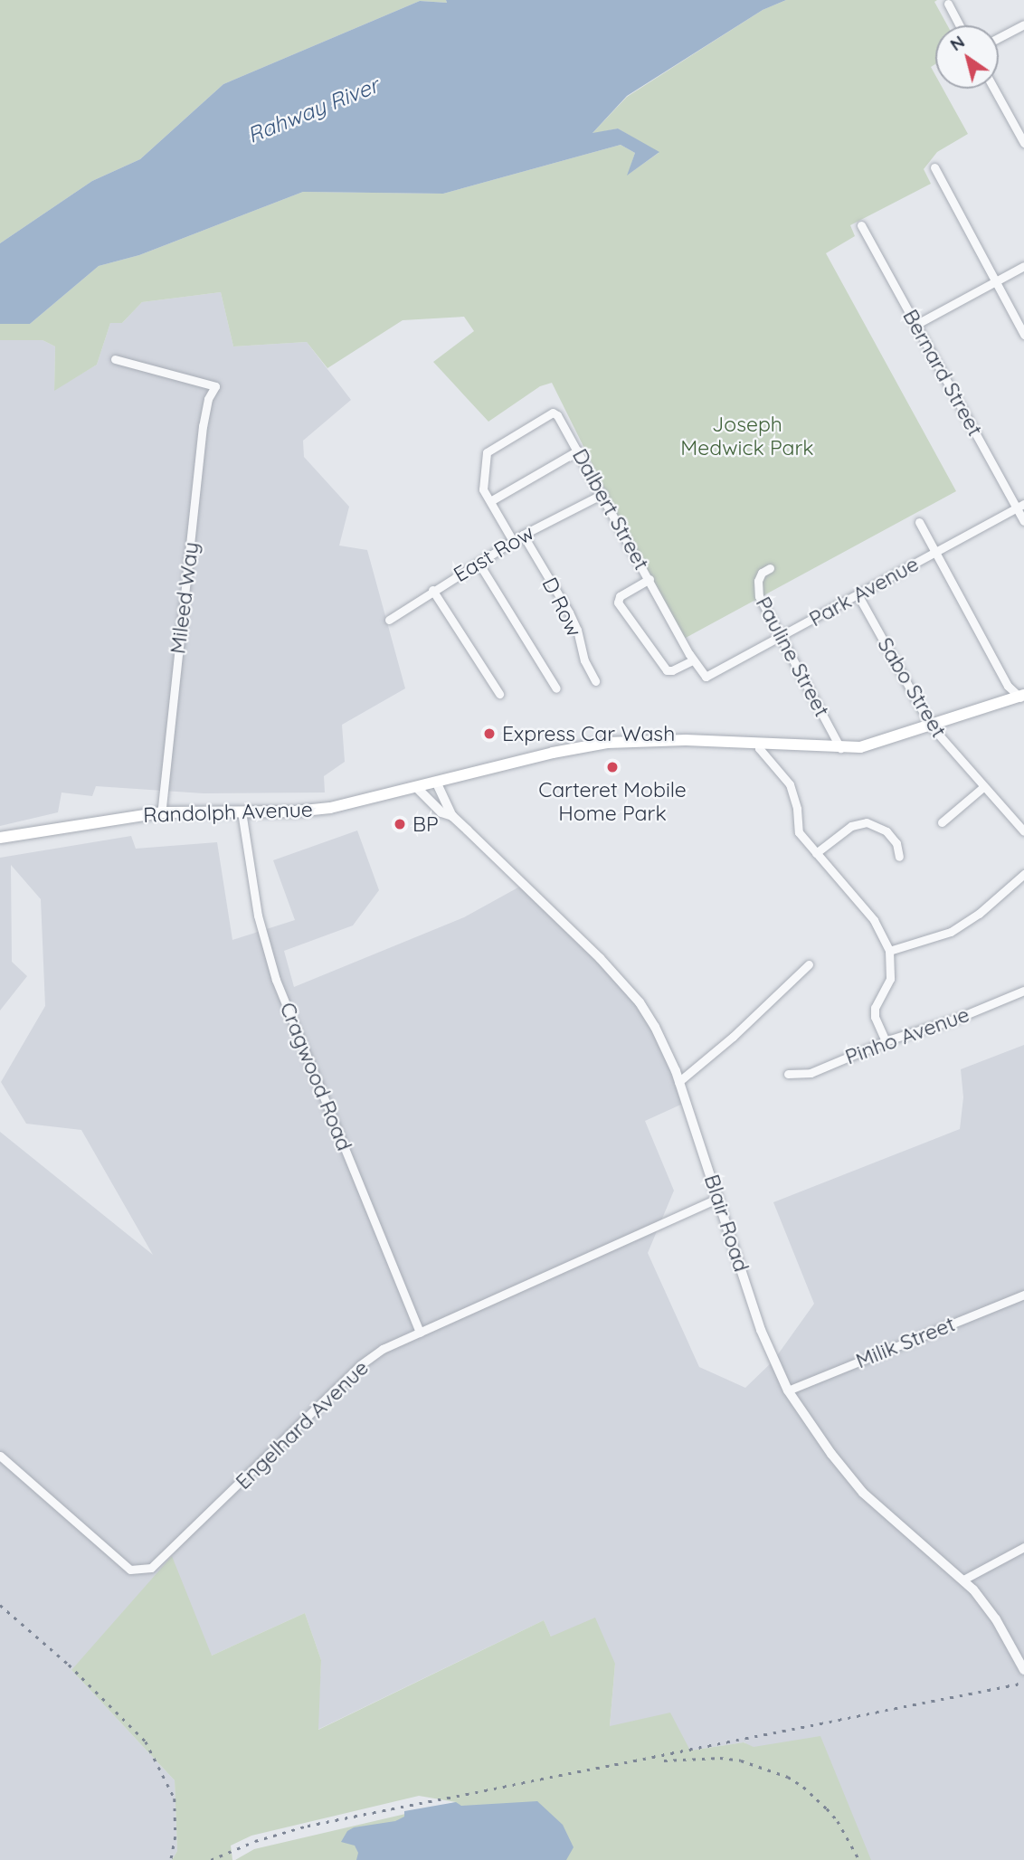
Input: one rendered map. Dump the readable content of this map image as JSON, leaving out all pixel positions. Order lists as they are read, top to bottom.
{
  "streets": {
    "main road": ["Randolph Avenue"],
    "street": [
      "Bernard Street",
      "Dalbert Street",
      "East Row",
      "Park Avenue",
      "Mileed Way",
      "D Row",
      "Pauline Street",
      "Sabo Street",
      "Pinho Avenue",
      "Cragwood Road",
      "Blair Road",
      "Milik Street",
      "Engelhard Avenue"
    ]
  },
  "crossings": [
    ["Bernard Street", "Park Avenue"],
    ["Dalbert Street", "East Row"],
    ["Dalbert Street", "Park Avenue"],
    ["East Row", "D Row"],
    ["Park Avenue", "Pauline Street"],
    ["Park Avenue", "Sabo Street"],
    ["Mileed Way", "Randolph Avenue"],
    ["Pauline Street", "Randolph Avenue"],
    ["Sabo Street", "Randolph Avenue"],
    ["Randolph Avenue", "Cragwood Road"],
    ["Randolph Avenue", "Blair Road"],
    ["Cragwood Road", "Engelhard Avenue"],
    ["Blair Road", "Milik Street"],
    ["Blair Road", "Engelhard Avenue"]
  ],
  "water": ["Rahway River"],
  "parks": ["Joseph Medwick Park"],
  "places": ["Express Car Wash", "Carteret Mobile Home Park", "BP"],
  "north": "top left"
}
